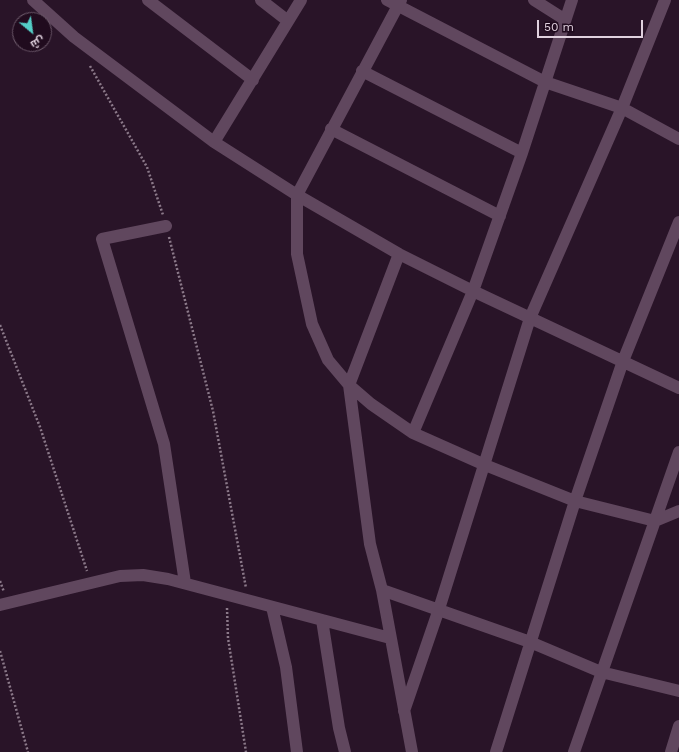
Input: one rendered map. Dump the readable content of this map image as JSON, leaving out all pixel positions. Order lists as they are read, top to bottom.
{
  "scale_bar": "50 m",
  "north": "bottom right"
}
